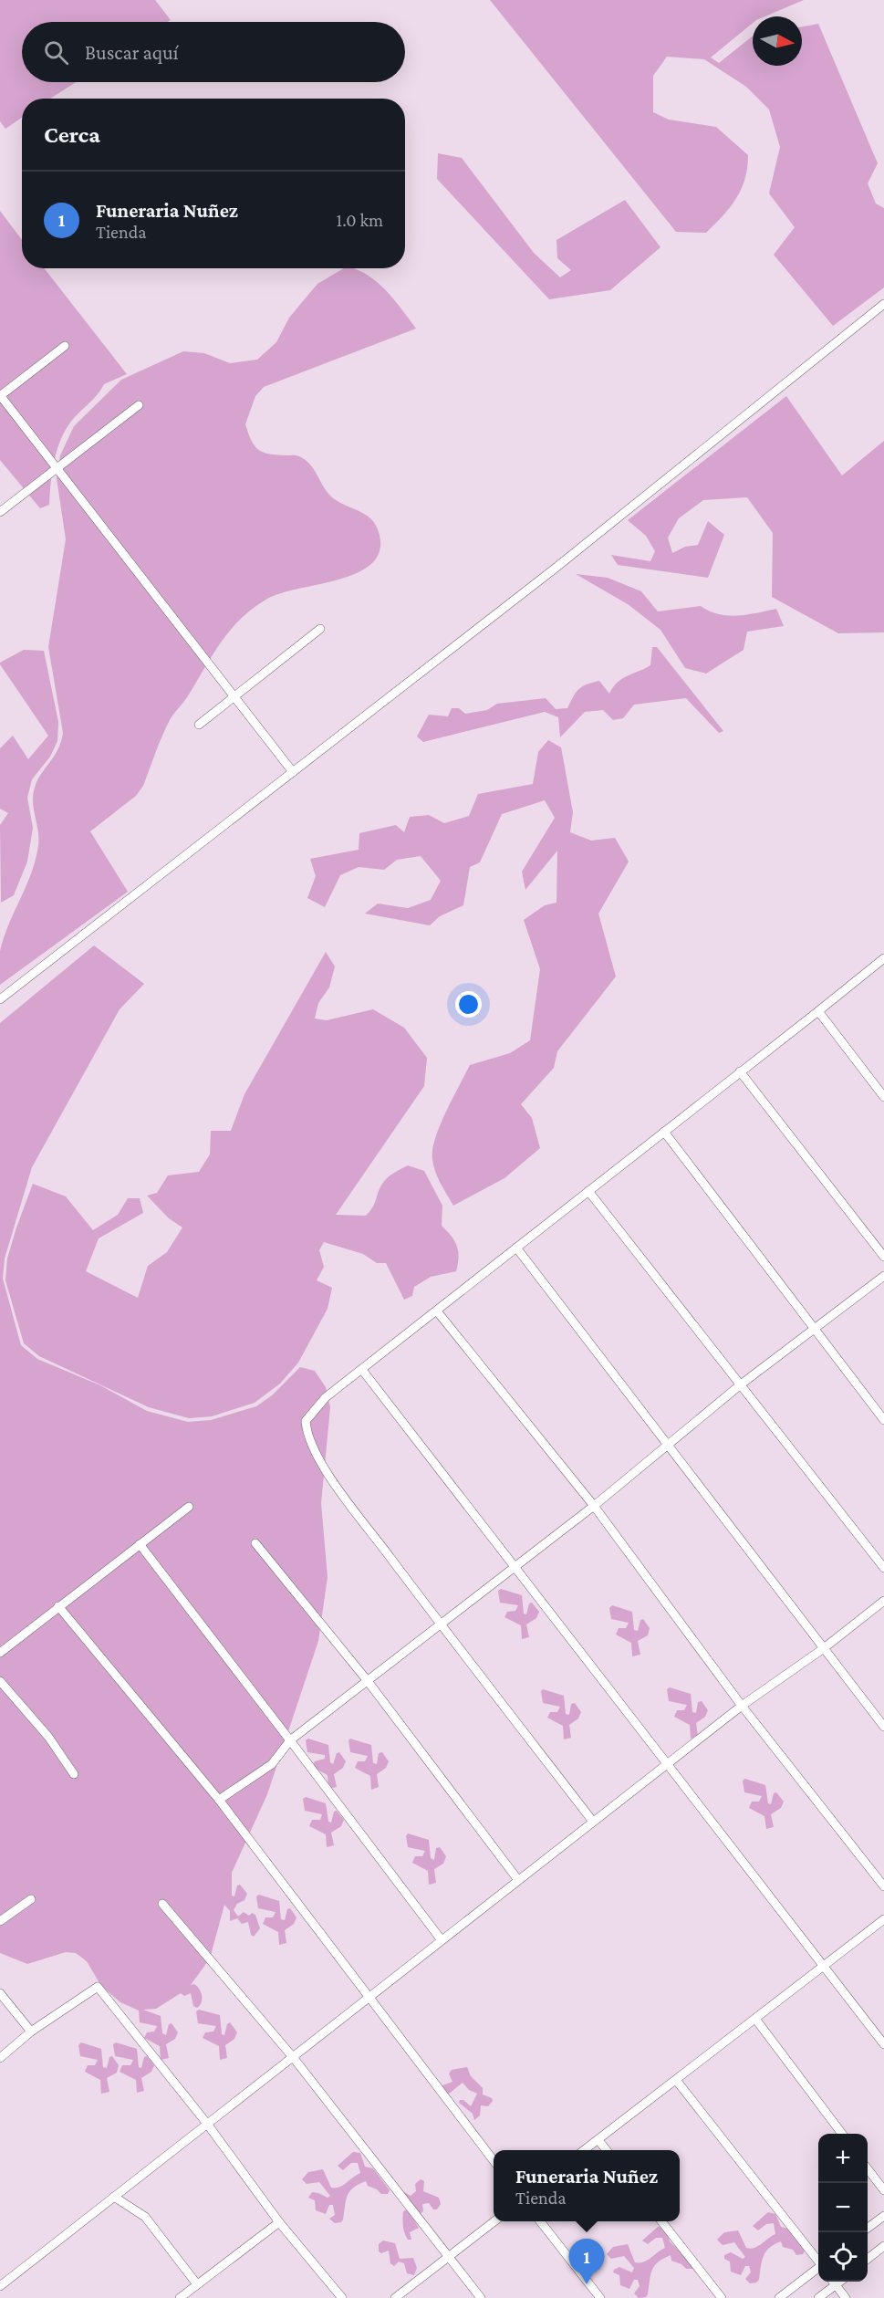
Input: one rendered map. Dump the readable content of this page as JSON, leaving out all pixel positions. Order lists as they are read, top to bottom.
{
  "north": "right",
  "page": {
    "search": "Buscar aquí",
    "heading": "Cerca",
    "list": [
      {
        "mark": "1",
        "name": "Funeraria Nuñez",
        "note": "Tienda",
        "value": "1.0 km"
      }
    ],
    "map_buttons": ["+", "−"],
    "popup": ["Funeraria Nuñez", "Tienda"],
    "pins": "1"
  }
}
